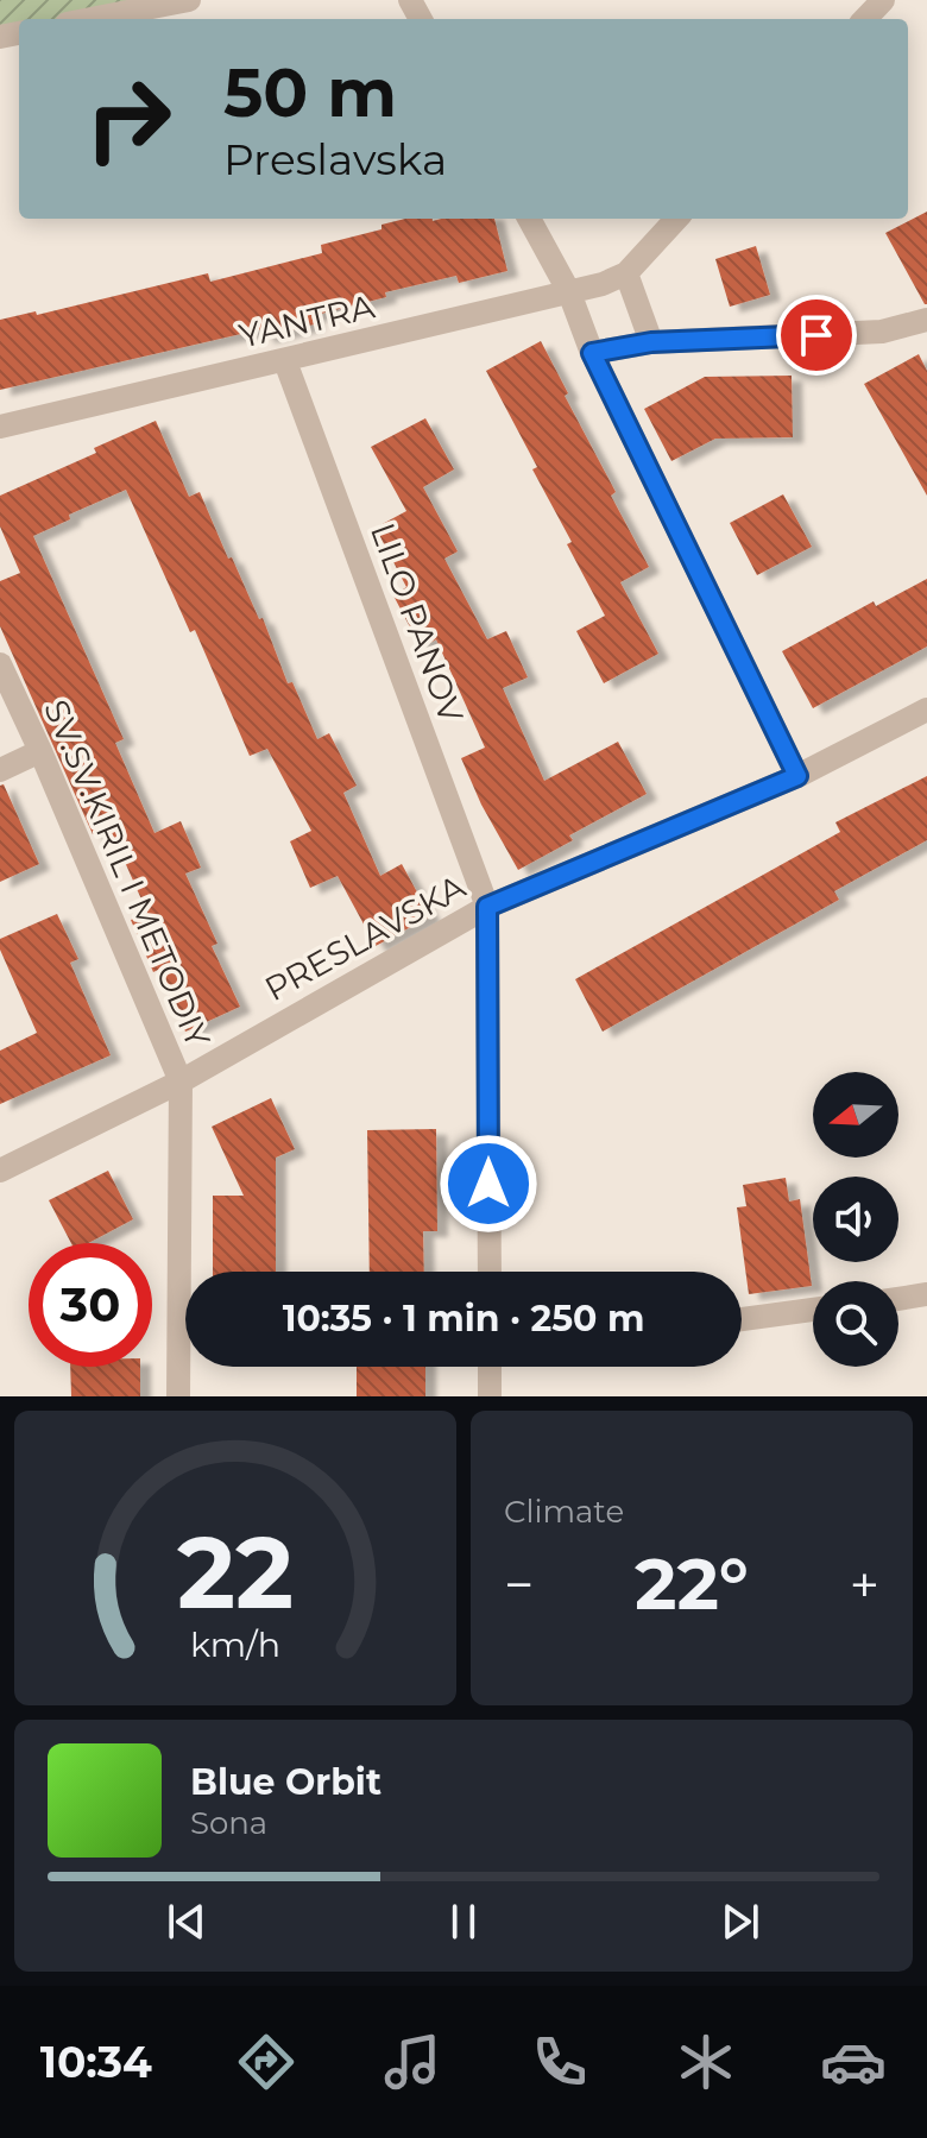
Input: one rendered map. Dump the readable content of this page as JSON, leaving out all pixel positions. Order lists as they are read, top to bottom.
{
  "streets": {
    "street": [
      "YANTRA",
      "LILO PANOV",
      "SV.SV.KIRIL I METODIY",
      "PRESLAVSKA"
    ]
  },
  "crossings": [
    ["YANTRA", "LILO PANOV"],
    ["LILO PANOV", "PRESLAVSKA"],
    ["SV.SV.KIRIL I METODIY", "PRESLAVSKA"]
  ],
  "north": "left",
  "page": {
    "turn": ["50 m", "Preslavska"],
    "limit": "30",
    "trip": "10:35 · 1 min · 250 m",
    "tile": "Climate",
    "heat": ["−", "22°", "+"],
    "song": ["Blue Orbit", "Sona"],
    "tabs": "10:34",
    "gauge": ["22", "km/h"]
  }
}
